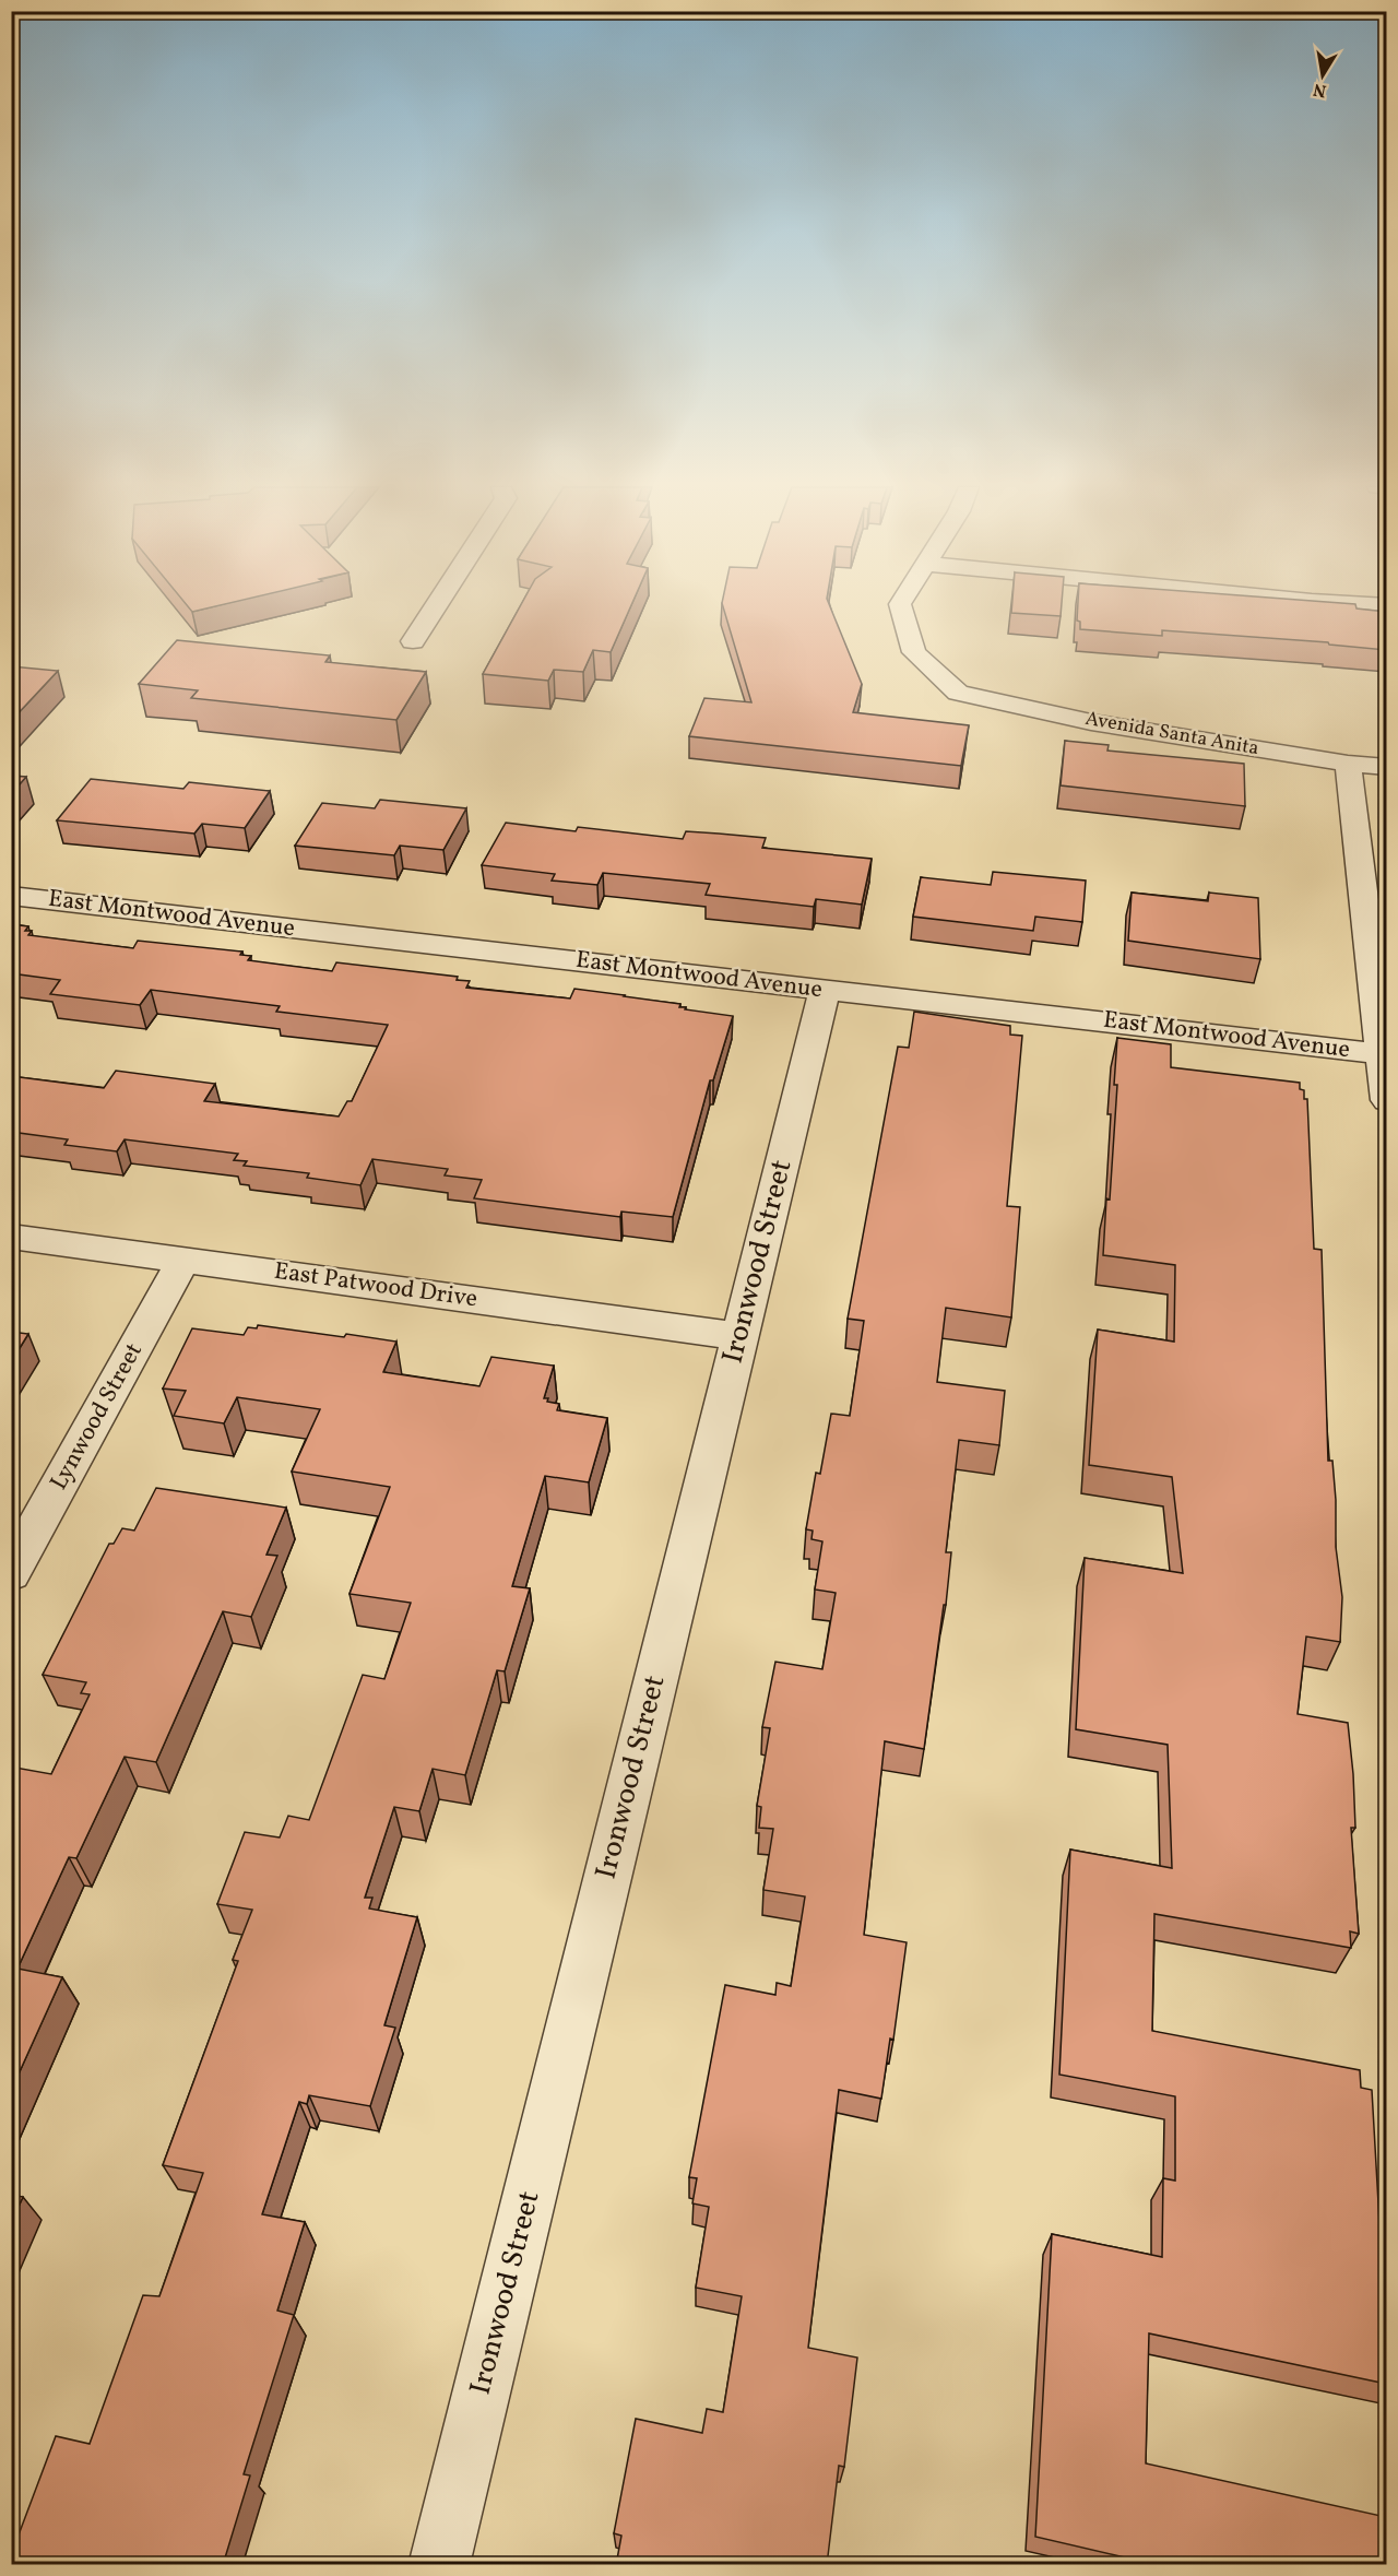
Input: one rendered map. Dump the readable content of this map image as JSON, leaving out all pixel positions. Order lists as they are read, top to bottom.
{
  "streets": {
    "street": [
      "Avenida Santa Anita",
      "East Montwood Avenue",
      "Ironwood Street",
      "East Patwood Drive",
      "Lynwood Street"
    ]
  },
  "crossings": [
    ["East Montwood Avenue", "Ironwood Street"],
    ["Ironwood Street", "East Patwood Drive"],
    ["East Patwood Drive", "Lynwood Street"]
  ],
  "north": "bottom"
}
